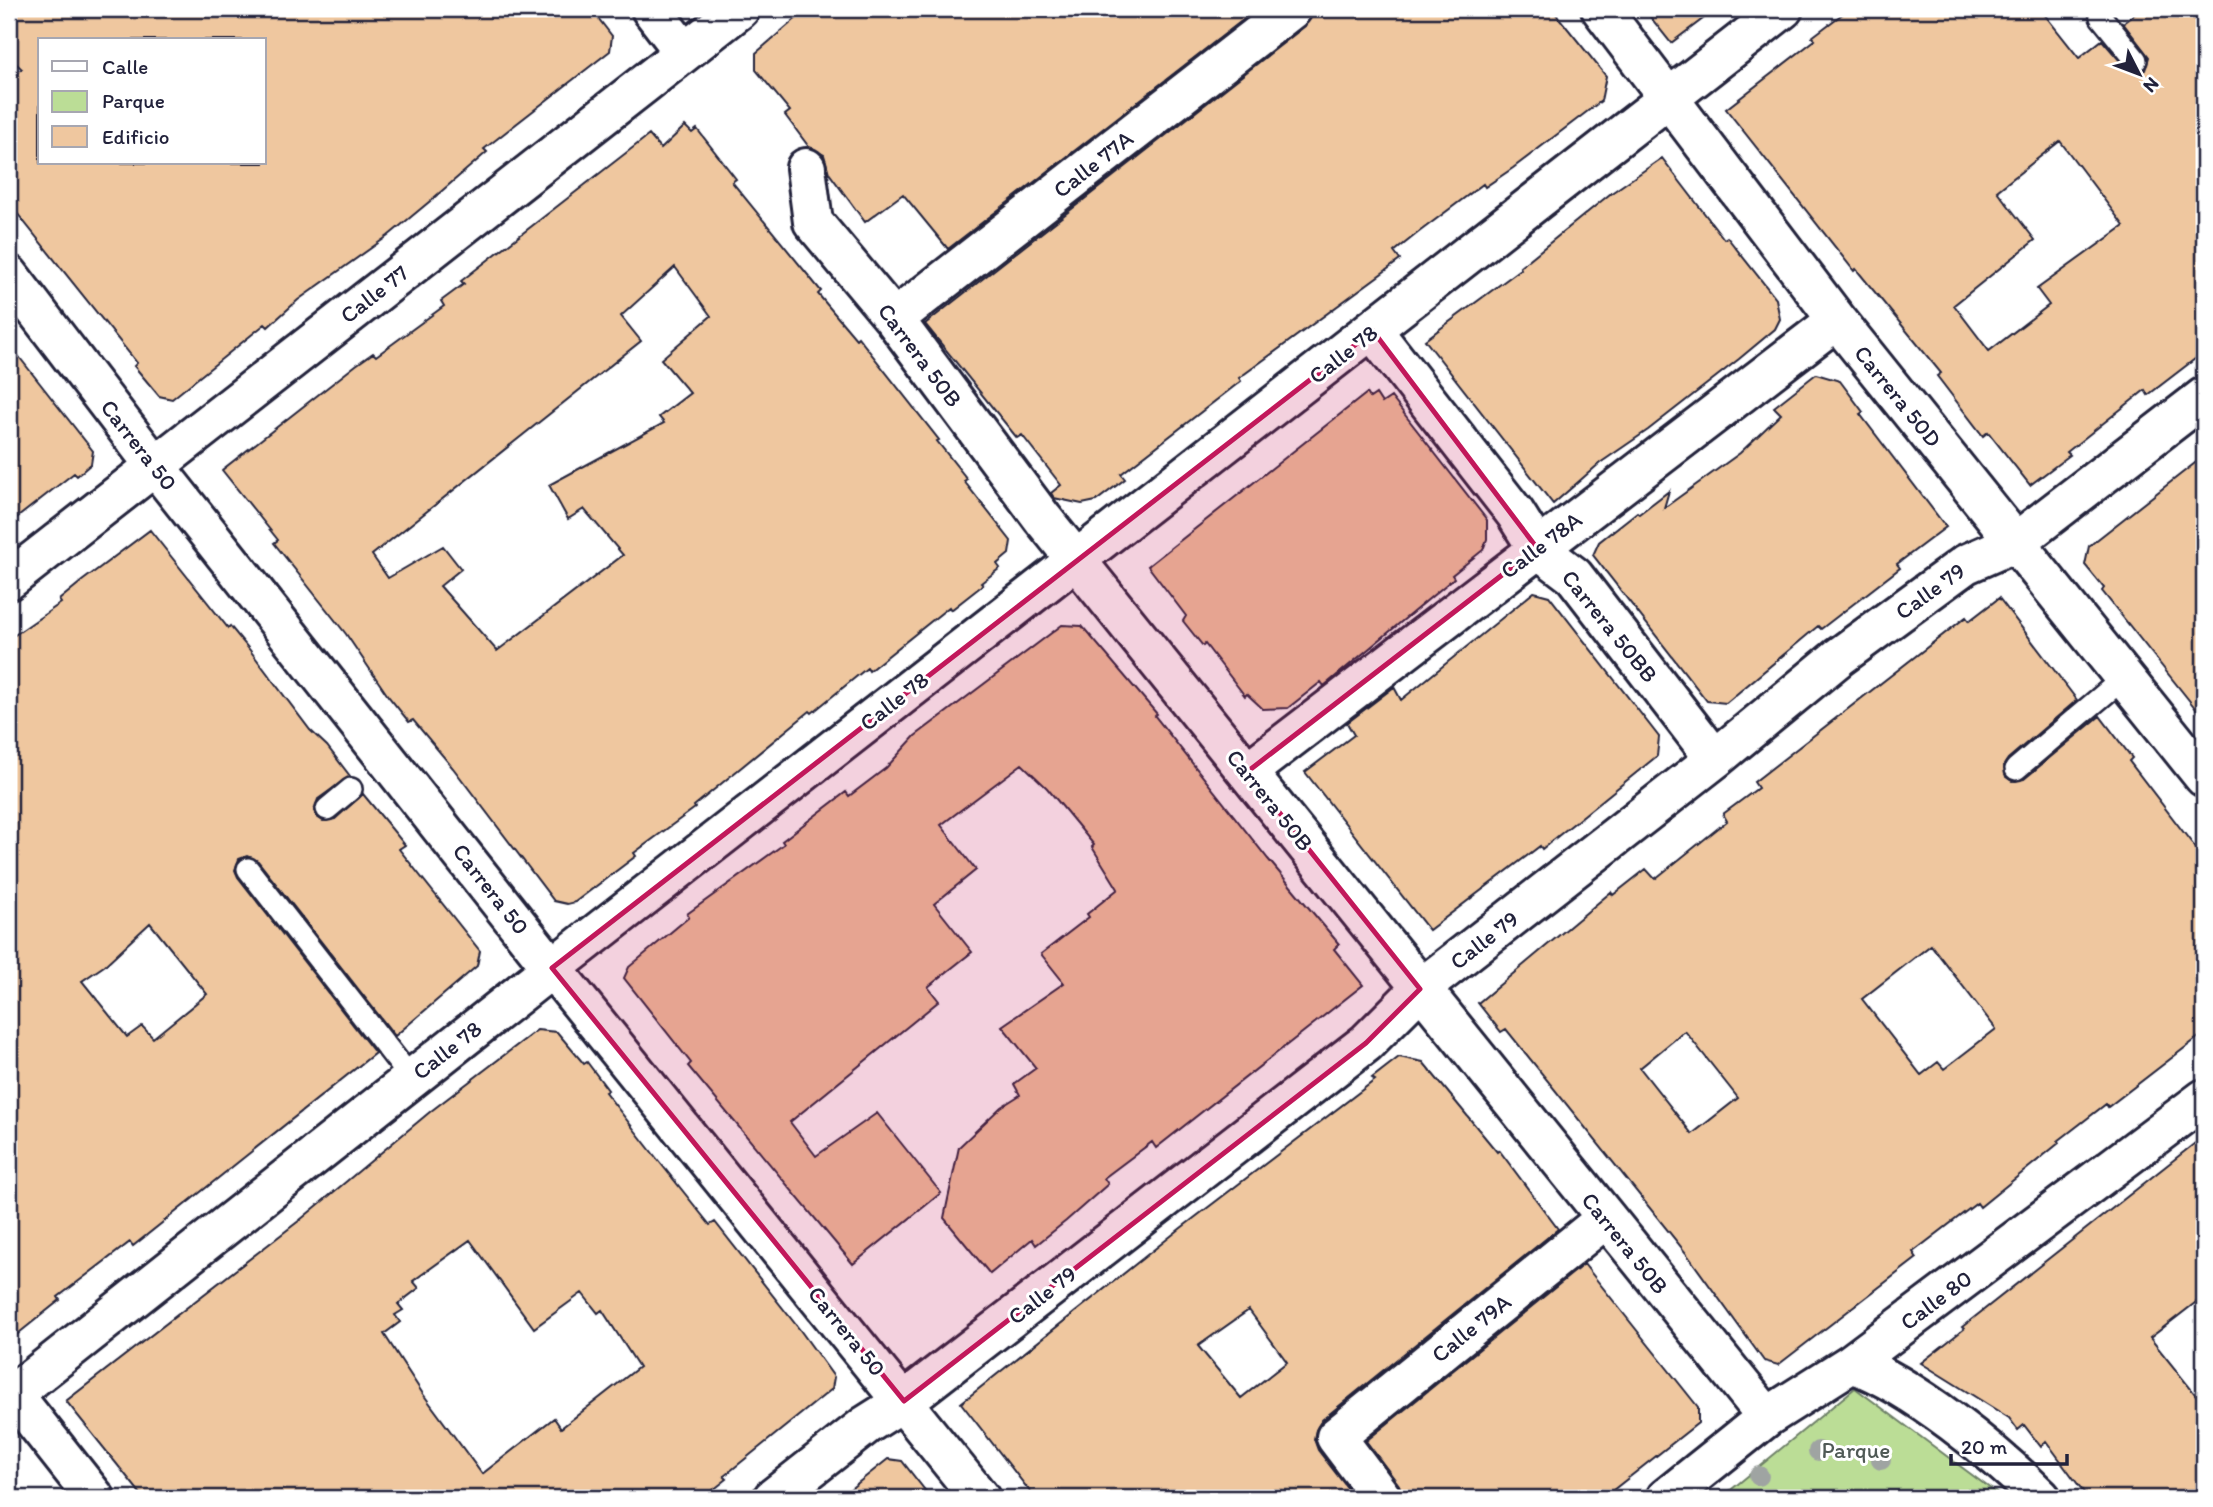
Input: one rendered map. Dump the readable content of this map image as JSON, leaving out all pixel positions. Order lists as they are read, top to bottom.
{
  "streets": {
    "street": [
      "Calle 77A",
      "Calle 77",
      "Calle 78",
      "Carrera 50B",
      "Carrera 50D",
      "Carrera 50",
      "Calle 78A",
      "Calle 79",
      "Carrera 50BB",
      "Calle 80",
      "Calle 79A"
    ]
  },
  "crossings": [
    ["Calle 77A", "Carrera 50B"],
    ["Calle 77", "Carrera 50"],
    ["Calle 78", "Carrera 50B"],
    ["Calle 78", "Carrera 50D"],
    ["Calle 78", "Carrera 50"],
    ["Calle 78", "Carrera 50BB"],
    ["Carrera 50B", "Calle 78A"],
    ["Carrera 50B", "Calle 79"],
    ["Carrera 50B", "Calle 80"],
    ["Carrera 50B", "Calle 79A"],
    ["Carrera 50D", "Calle 78A"],
    ["Carrera 50D", "Calle 79"],
    ["Carrera 50", "Calle 79"],
    ["Calle 78A", "Carrera 50BB"],
    ["Calle 79", "Carrera 50BB"]
  ],
  "parks": ["Parque"],
  "legend": ["Calle", "Parque", "Edificio"],
  "scale_bar": "20 m",
  "north": "bottom right"
}
